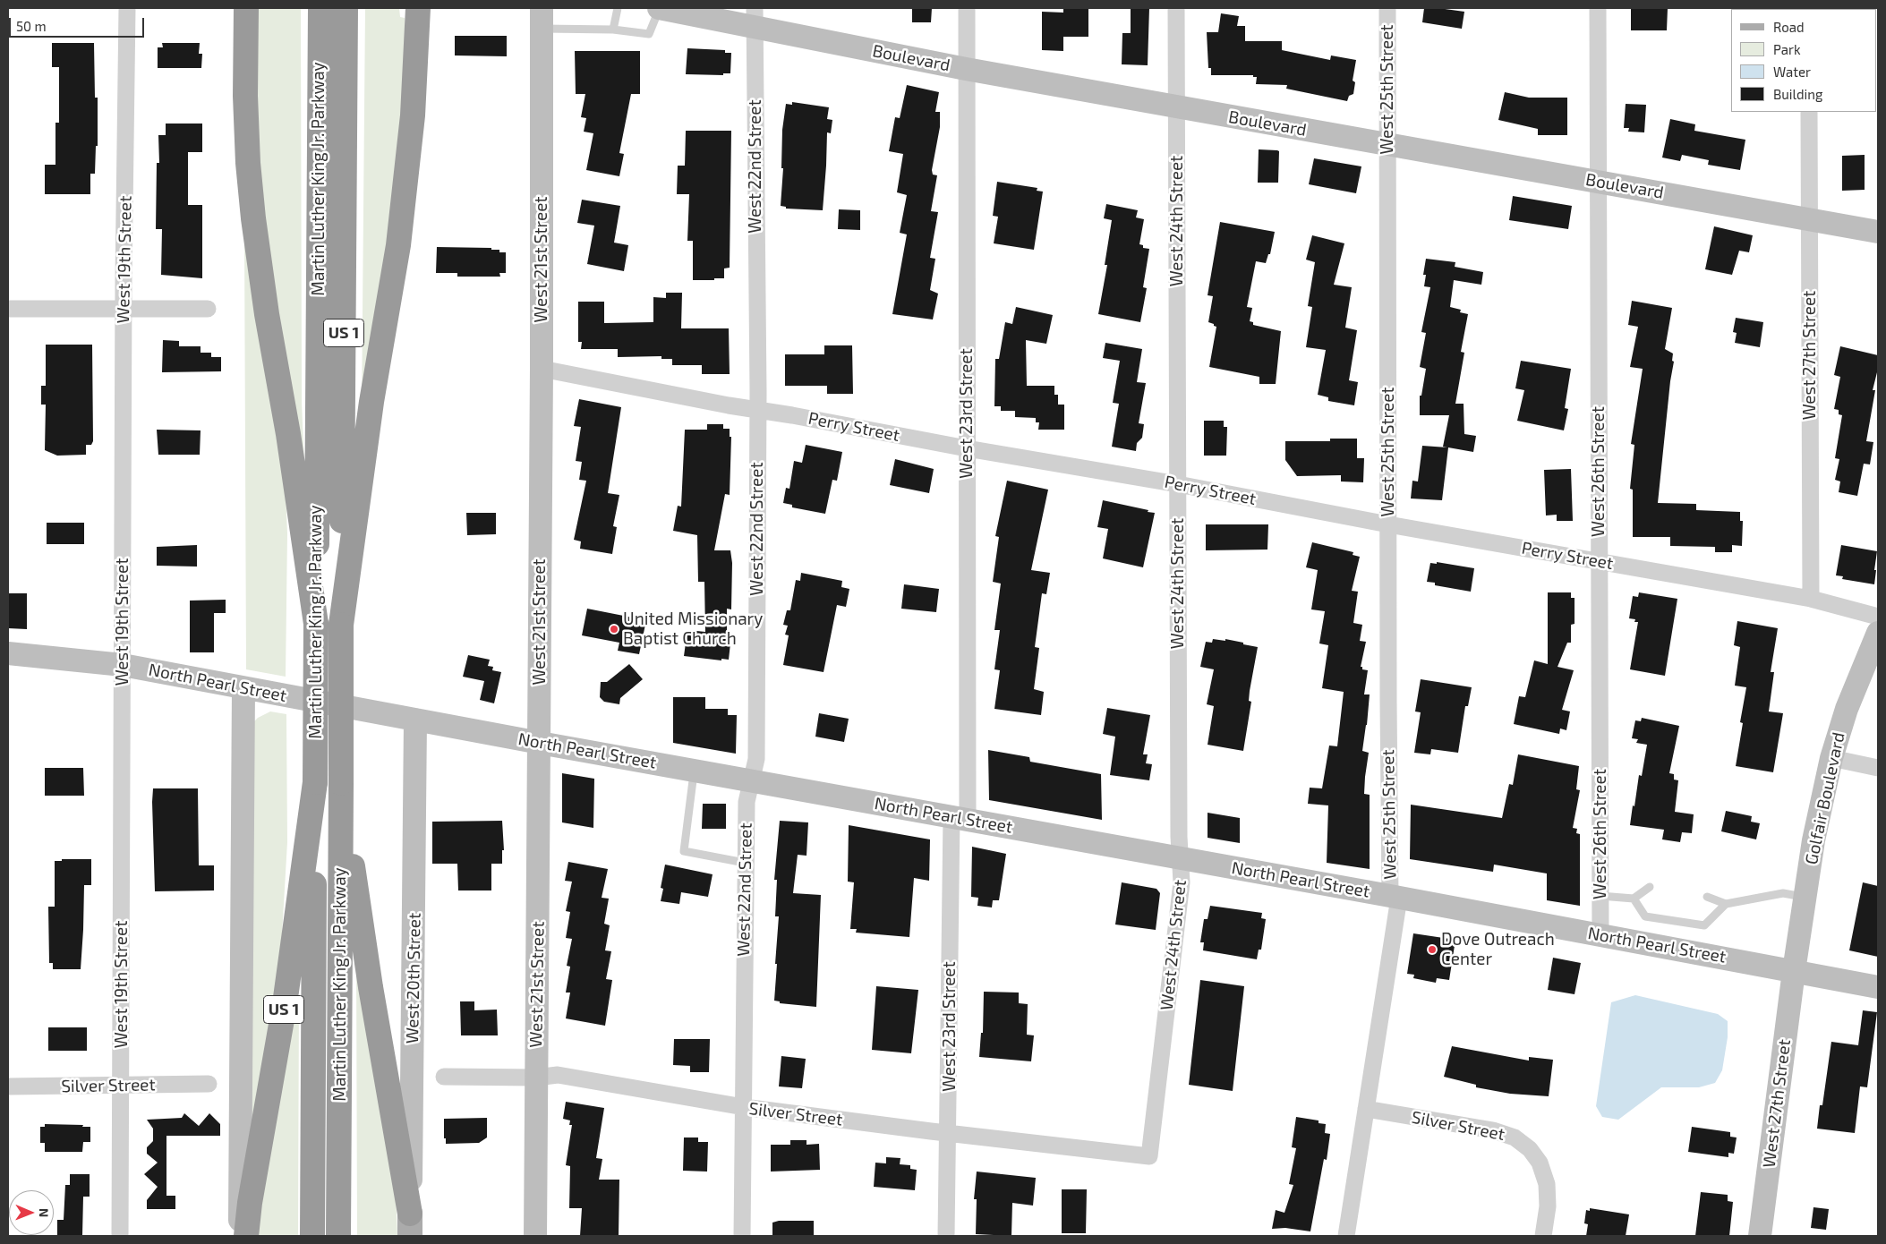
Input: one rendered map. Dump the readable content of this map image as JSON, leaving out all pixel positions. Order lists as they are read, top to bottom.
{
  "streets": {
    "highway": ["Martin Luther King Jr. Parkway", "US 1"],
    "street": [
      "Boulevard",
      "West 25th Street",
      "West 22nd Street",
      "West 24th Street",
      "West 19th Street",
      "West 21st Street",
      "West 27th Street",
      "West 23rd Street",
      "Perry Street",
      "West 26th Street",
      "North Pearl Street",
      "Golfair Boulevard",
      "West 20th Street",
      "Silver Street"
    ]
  },
  "crossings": [
    ["Boulevard", "West 25th Street"],
    ["Boulevard", "West 22nd Street"],
    ["Boulevard", "West 24th Street"],
    ["Boulevard", "West 27th Street"],
    ["Boulevard", "West 23rd Street"],
    ["Boulevard", "West 26th Street"],
    ["West 25th Street", "Perry Street"],
    ["West 25th Street", "North Pearl Street"],
    ["West 25th Street", "Silver Street"],
    ["West 22nd Street", "Perry Street"],
    ["West 22nd Street", "North Pearl Street"],
    ["West 22nd Street", "Silver Street"],
    ["Martin Luther King Jr. Parkway", "US 1"],
    ["West 24th Street", "Perry Street"],
    ["West 24th Street", "North Pearl Street"],
    ["West 24th Street", "Silver Street"],
    ["West 19th Street", "North Pearl Street"],
    ["West 19th Street", "Silver Street"],
    ["West 21st Street", "Perry Street"],
    ["West 21st Street", "North Pearl Street"],
    ["West 21st Street", "Silver Street"],
    ["West 27th Street", "Perry Street"],
    ["West 27th Street", "North Pearl Street"],
    ["West 27th Street", "Golfair Boulevard"],
    ["West 23rd Street", "Perry Street"],
    ["West 23rd Street", "North Pearl Street"],
    ["West 23rd Street", "Silver Street"],
    ["Perry Street", "West 26th Street"],
    ["West 26th Street", "North Pearl Street"],
    ["North Pearl Street", "Golfair Boulevard"],
    ["North Pearl Street", "West 20th Street"]
  ],
  "places": ["United Missionary Baptist Church", "Dove Outreach Center"],
  "legend": [
    "Road",
    "Park",
    "Water",
    "Building"
  ],
  "scale_bar": "50 m",
  "north": "right"
}
